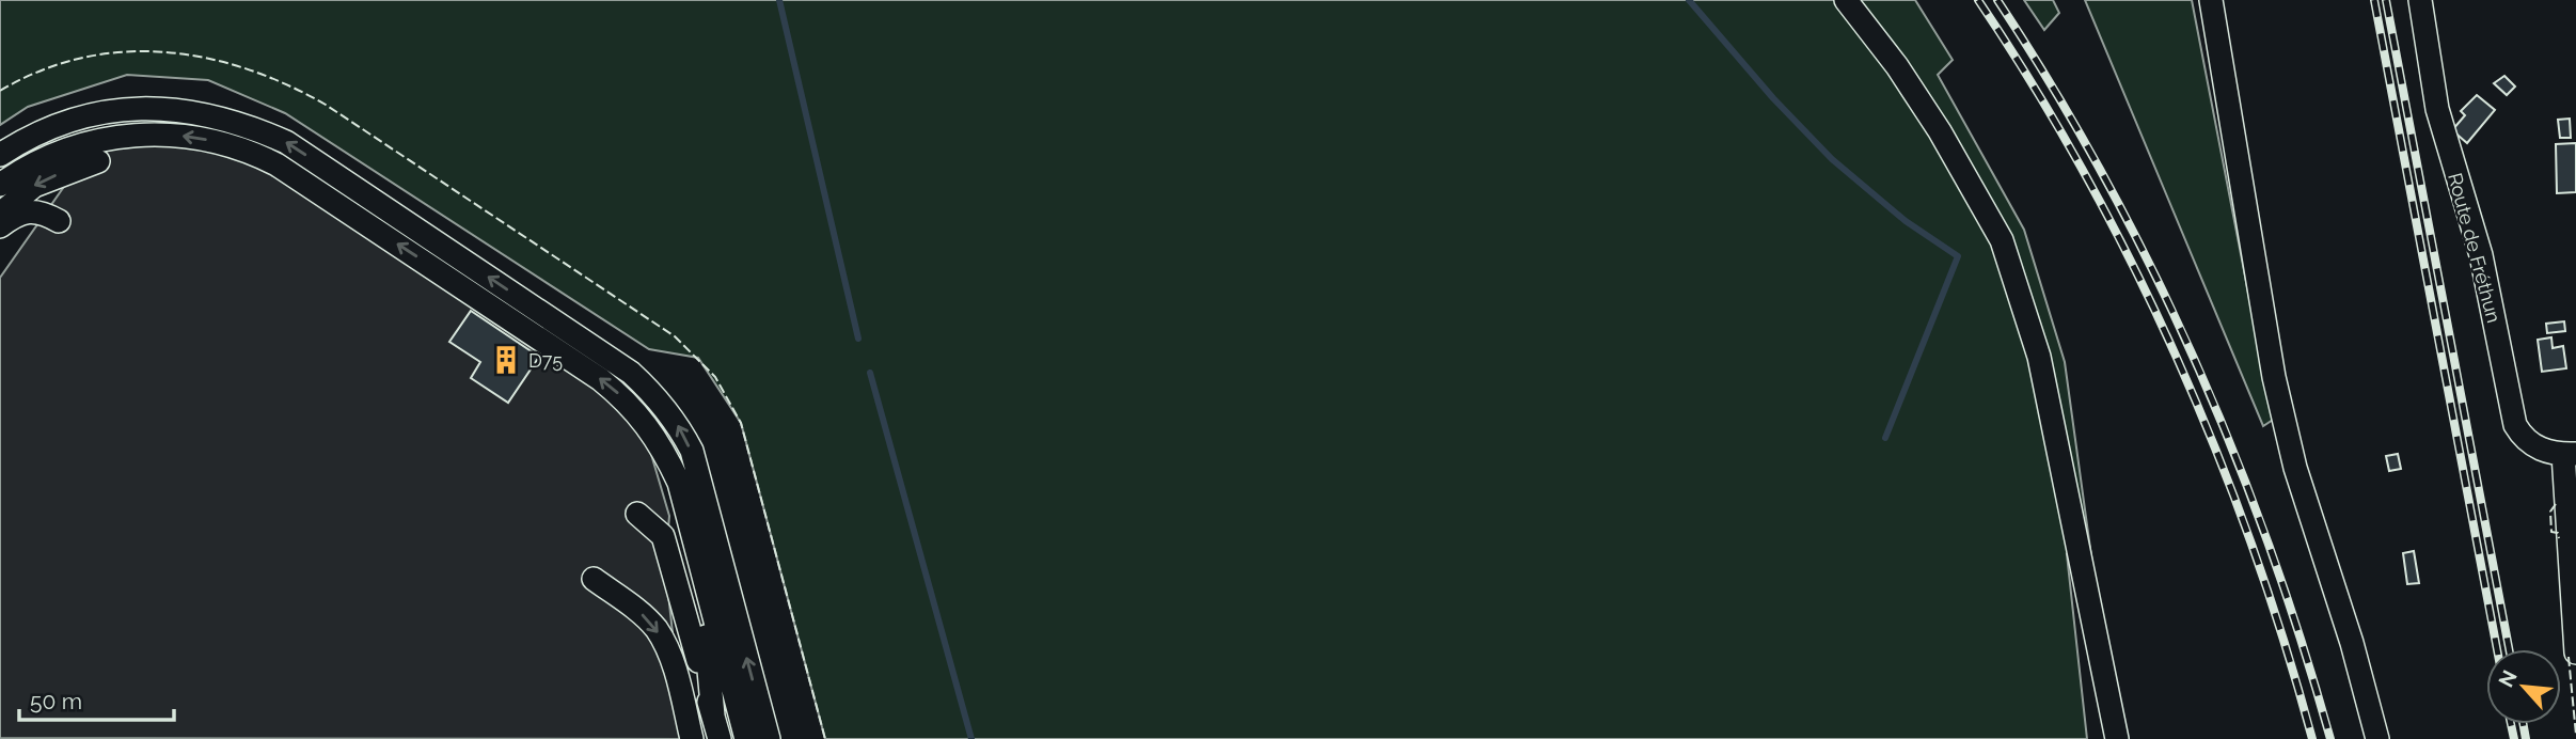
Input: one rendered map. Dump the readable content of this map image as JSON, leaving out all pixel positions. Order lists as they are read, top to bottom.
{
  "streets": {
    "street": ["Route de Fréthun"]
  },
  "places": {
    "building": ["D75"]
  },
  "scale_bar": "50 m",
  "north": "top left"
}
